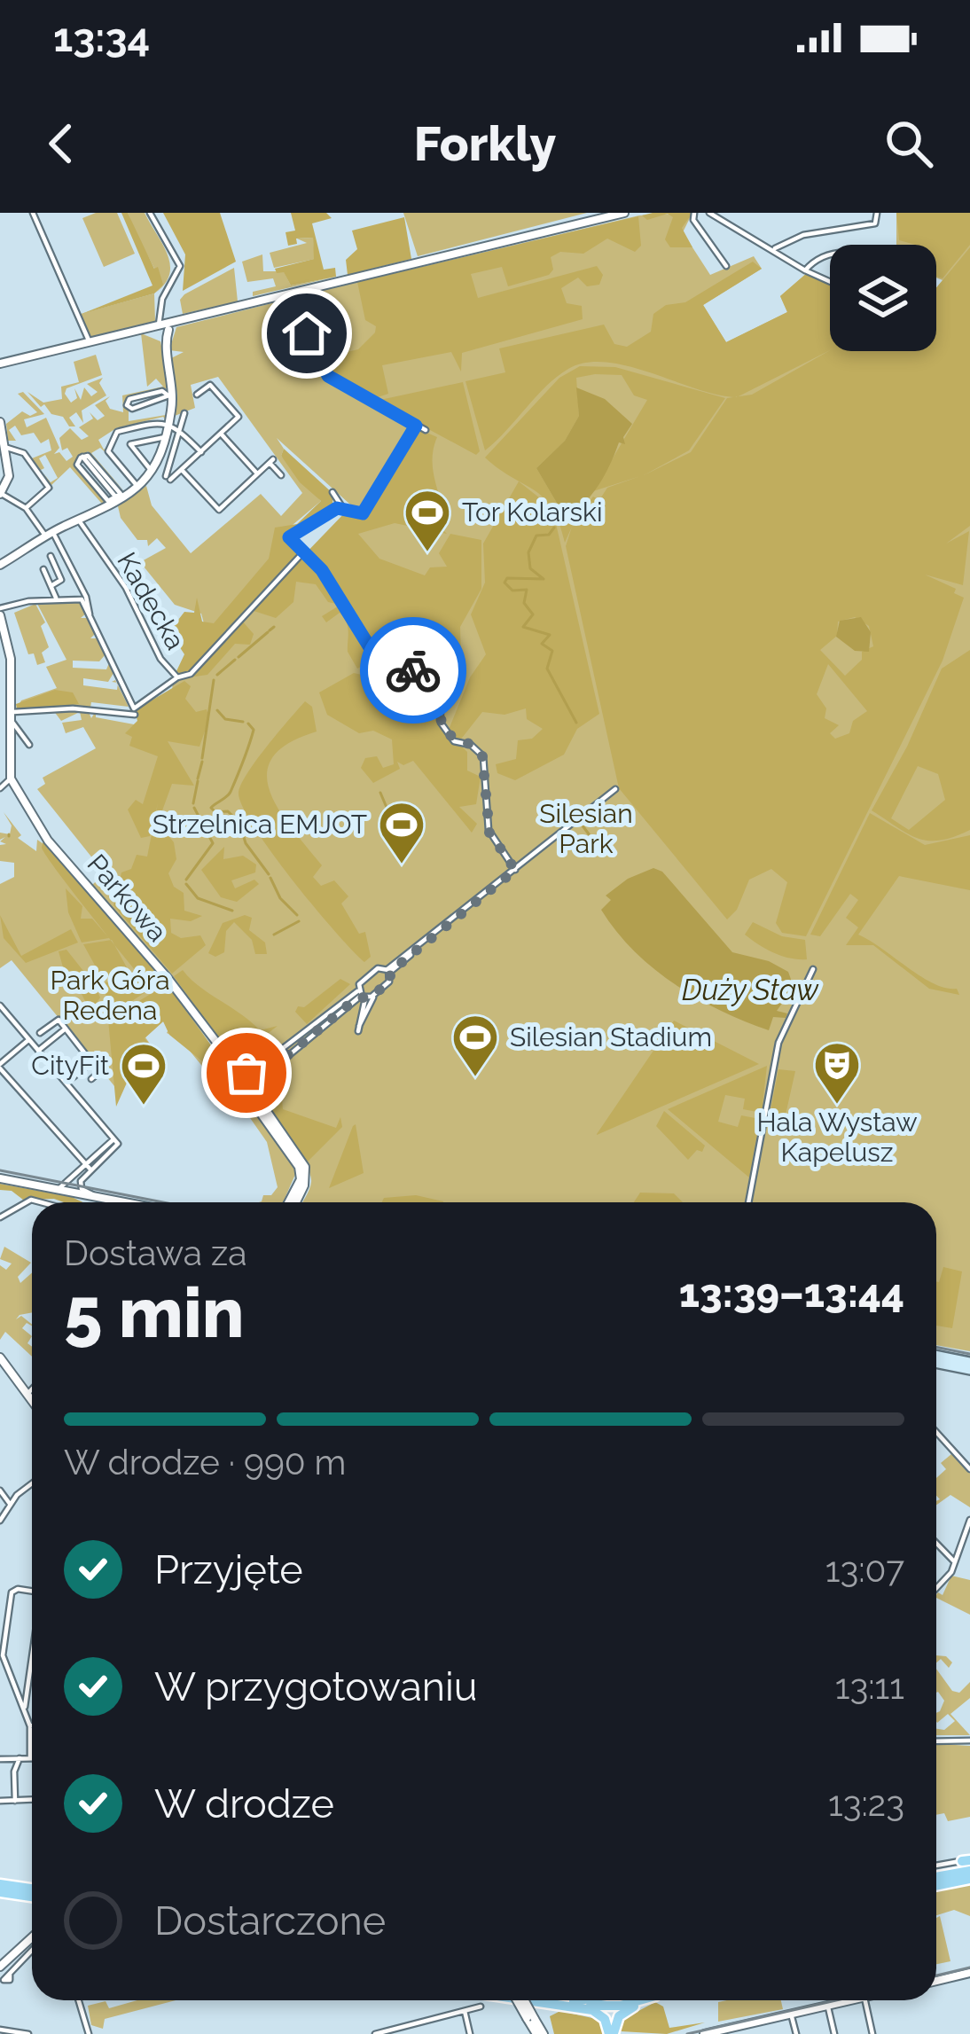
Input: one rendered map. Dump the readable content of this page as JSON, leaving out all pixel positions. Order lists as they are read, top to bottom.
{
  "streets": {
    "street": ["Kadecka", "Parkowa"]
  },
  "water": ["Duży Staw"],
  "parks": ["Silesian Park", "Park Góra Redena"],
  "places": {
    "sports": [
      "Tor Kolarski",
      "Strzelnica EMJOT",
      "Silesian Stadium",
      "CityFit"
    ],
    "theatre": ["Hala Wystaw Kapelusz"]
  },
  "page": {
    "status": "13:34",
    "header": "Forkly",
    "heading": ["5 min", "Dostawa za", "13:39–13:44"],
    "bar": "W drodze · 990 m",
    "list": [
      ["Przyjęte", "13:07"],
      ["W przygotowaniu", "13:11"],
      ["W drodze", "13:23"],
      "Dostarczone"
    ]
  }
}
